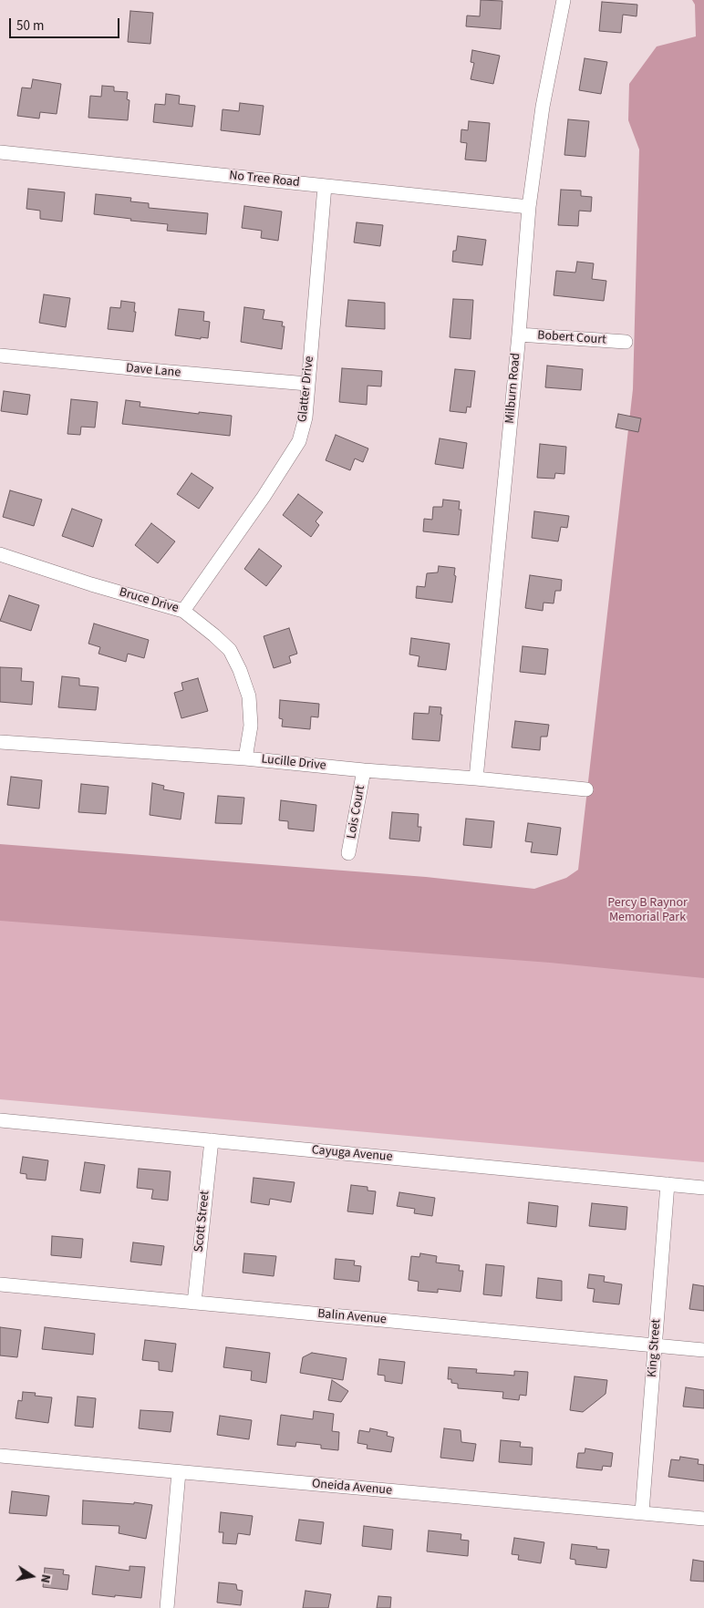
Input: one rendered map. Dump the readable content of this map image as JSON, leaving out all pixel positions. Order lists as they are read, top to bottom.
{
  "streets": {
    "street": [
      "No Tree Road",
      "Bobert Court",
      "Dave Lane",
      "Milburn Road",
      "Glatter Drive",
      "Bruce Drive",
      "Lucille Drive",
      "Lois Court",
      "Cayuga Avenue",
      "Scott Street",
      "Balin Avenue",
      "King Street",
      "Oneida Avenue"
    ]
  },
  "crossings": [
    ["No Tree Road", "Milburn Road"],
    ["No Tree Road", "Glatter Drive"],
    ["Bobert Court", "Milburn Road"],
    ["Dave Lane", "Glatter Drive"],
    ["Milburn Road", "Lucille Drive"],
    ["Glatter Drive", "Bruce Drive"],
    ["Bruce Drive", "Lucille Drive"],
    ["Lucille Drive", "Lois Court"],
    ["Cayuga Avenue", "Scott Street"],
    ["Cayuga Avenue", "King Street"],
    ["Scott Street", "Balin Avenue"],
    ["Balin Avenue", "King Street"],
    ["King Street", "Oneida Avenue"]
  ],
  "parks": ["Percy B Raynor Memorial Park"],
  "scale_bar": "50 m",
  "north": "right"
}
